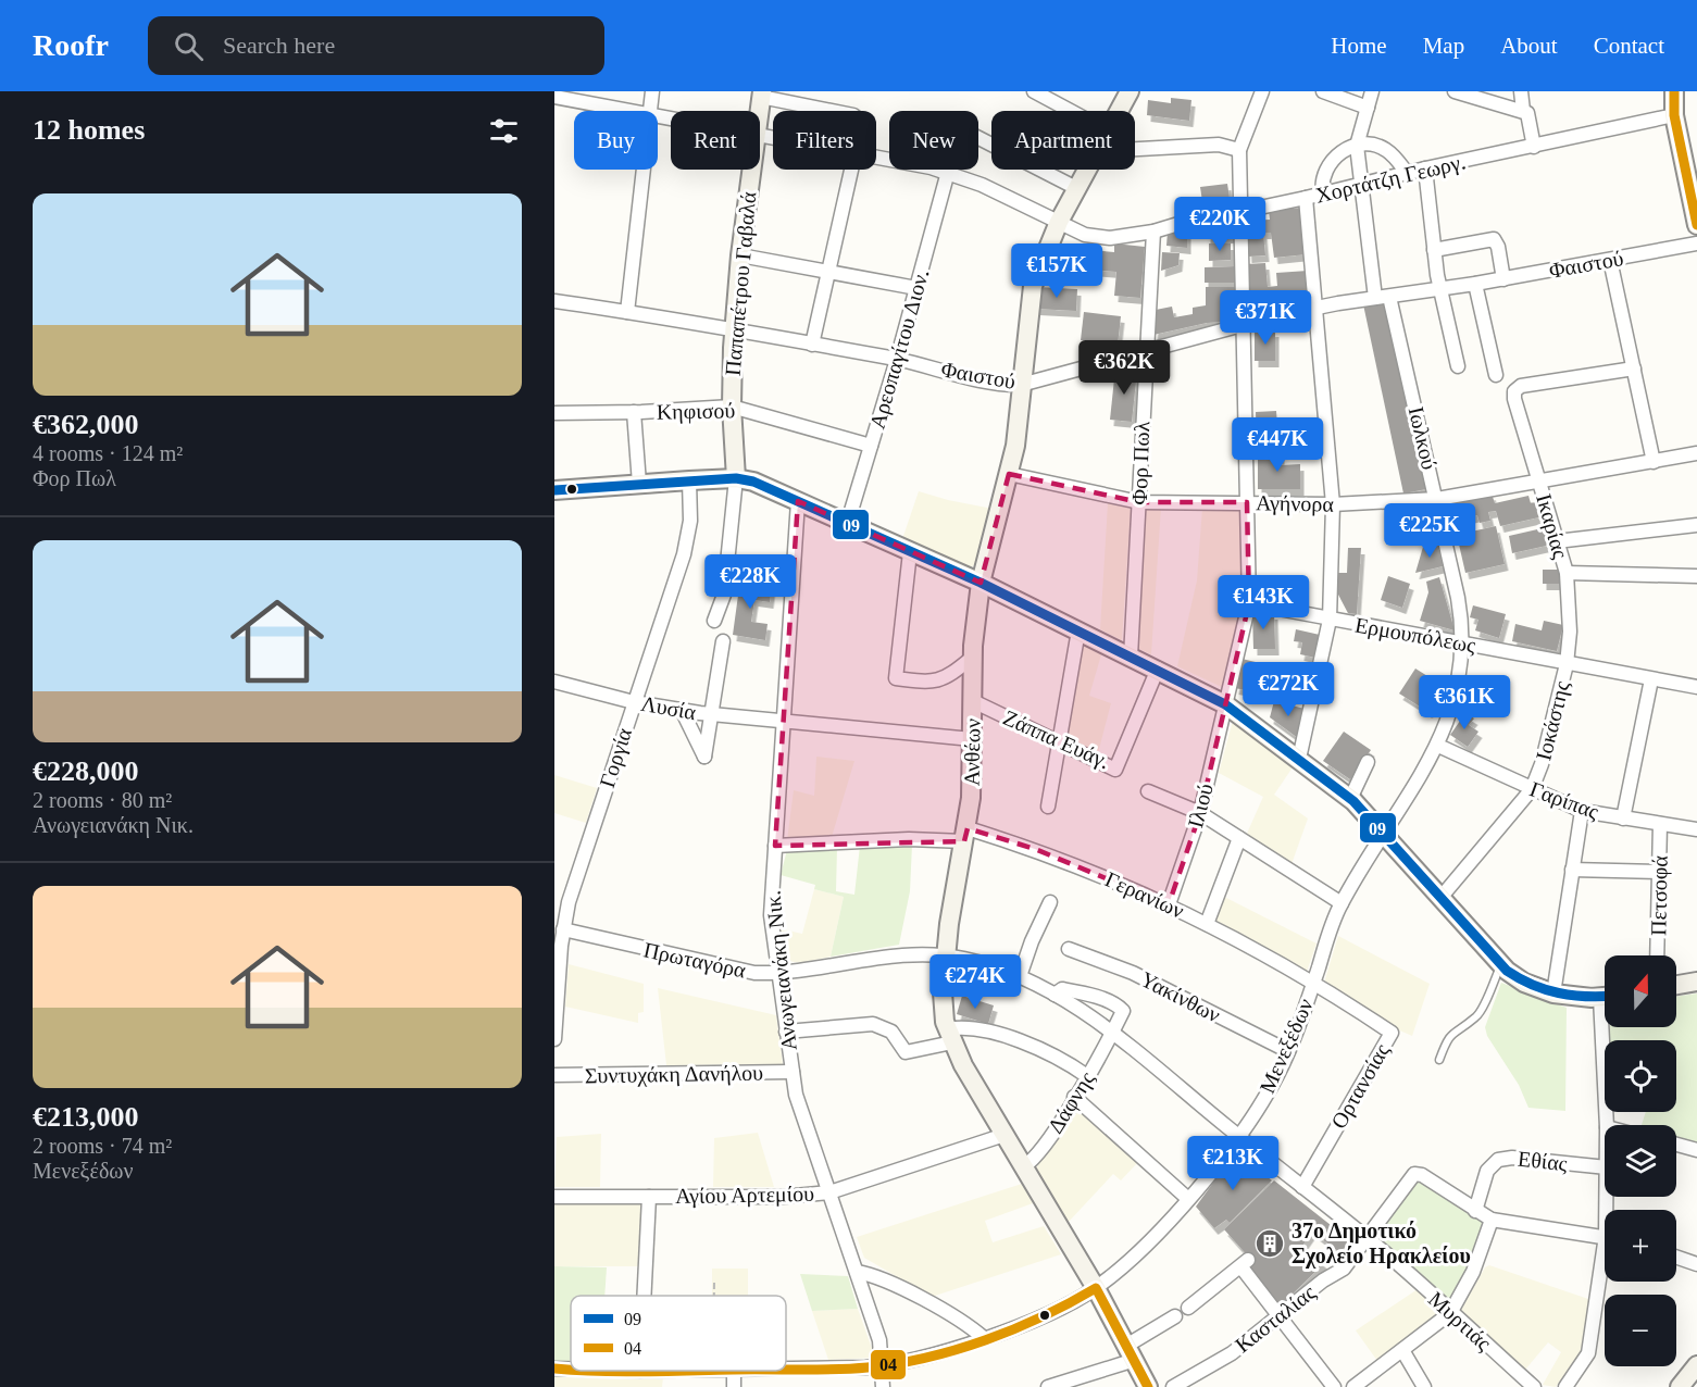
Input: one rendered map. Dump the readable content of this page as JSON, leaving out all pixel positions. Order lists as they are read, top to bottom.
{
  "streets": {
    "street": [
      "Χορτάτζη Γεωργ.",
      "Φαιστού",
      "Παπαπέτρου Γαβαλά",
      "Αρεοπαγίτου Διον.",
      "Κηφισού",
      "Ιωλκού",
      "Φορ Πωλ",
      "Αγήνορα",
      "Ικαρίας",
      "Ερμουπόλεως",
      "Λυσία",
      "Ιοκάστης",
      "Ζάππα Ευάγ.",
      "Ανθέων",
      "Γοργία",
      "Γαρίπας",
      "Ιλιού",
      "Γερανίων",
      "Πετσοφά",
      "Πρωταγόρα",
      "Ανωγειανάκη Νικ.",
      "Υακίνθων",
      "Μενεξέδων",
      "Συντυχάκη Δανήλου",
      "Ορτανσίας",
      "Δάφνης",
      "Εθίας",
      "Αγίου Αρτεμίου",
      "Κασταλίας",
      "Μυρτιάς"
    ]
  },
  "crossings": [
    ["Χορτάτζη Γεωργ.", "Αρεοπαγίτου Διον."],
    ["Χορτάτζη Γεωργ.", "Φορ Πωλ"],
    ["Χορτάτζη Γεωργ.", "Ανθέων"],
    ["Χορτάτζη Γεωργ.", "Ιλιού"],
    ["Φαιστού", "Παπαπέτρου Γαβαλά"],
    ["Φαιστού", "Αρεοπαγίτου Διον."],
    ["Φαιστού", "Ιωλκού"],
    ["Φαιστού", "Φορ Πωλ"],
    ["Φαιστού", "Ανθέων"],
    ["Φαιστού", "Ιλιού"],
    ["Παπαπέτρου Γαβαλά", "Κηφισού"],
    ["Αρεοπαγίτου Διον.", "Κηφισού"],
    ["Ιωλκού", "Αγήνορα"],
    ["Ιωλκού", "Ερμουπόλεως"],
    ["Ιωλκού", "Γαρίπας"],
    ["Ιωλκού", "Μενεξέδων"],
    ["Φορ Πωλ", "Αγήνορα"],
    ["Αγήνορα", "Ικαρίας"],
    ["Αγήνορα", "Ανθέων"],
    ["Αγήνορα", "Ιλιού"],
    ["Ικαρίας", "Ερμουπόλεως"],
    ["Ικαρίας", "Ιοκάστης"],
    ["Ερμουπόλεως", "Ιοκάστης"],
    ["Ερμουπόλεως", "Ιλιού"],
    ["Λυσία", "Ανθέων"],
    ["Λυσία", "Γοργία"],
    ["Λυσία", "Ανωγειανάκη Νικ."],
    ["Ιοκάστης", "Γαρίπας"],
    ["Ζάππα Ευάγ.", "Ανθέων"],
    ["Ανθέων", "Γερανίων"],
    ["Ανθέων", "Πρωταγόρα"],
    ["Ανθέων", "Μενεξέδων"],
    ["Ανθέων", "Δάφνης"],
    ["Ανθέων", "Αγίου Αρτεμίου"],
    ["Ανθέων", "Μυρτιάς"],
    ["Γοργία", "Πρωταγόρα"],
    ["Γαρίπας", "Πετσοφά"],
    ["Ιλιού", "Γερανίων"],
    ["Γερανίων", "Ανωγειανάκη Νικ."],
    ["Γερανίων", "Μενεξέδων"],
    ["Γερανίων", "Ορτανσίας"],
    ["Πρωταγόρα", "Ανωγειανάκη Νικ."],
    ["Πρωταγόρα", "Μυρτιάς"],
    ["Ανωγειανάκη Νικ.", "Μενεξέδων"],
    ["Ανωγειανάκη Νικ.", "Συντυχάκη Δανήλου"],
    ["Ανωγειανάκη Νικ.", "Αγίου Αρτεμίου"],
    ["Υακίνθων", "Μενεξέδων"],
    ["Μενεξέδων", "Ορτανσίας"],
    ["Μενεξέδων", "Μυρτιάς"],
    ["Ορτανσίας", "Μυρτιάς"],
    ["Δάφνης", "Μυρτιάς"],
    ["Εθίας", "Κασταλίας"],
    ["Κασταλίας", "Μυρτιάς"]
  ],
  "places": {
    "building": ["37ο Δημοτικό Σχολείο Ηρακλείου"]
  },
  "lines": ["transit line 04", "transit line 09"],
  "legend": ["09", "04"],
  "north": "top",
  "page": {
    "header": "Roofr",
    "search": "Search here",
    "nav": [
      "Home",
      "Map",
      "About",
      "Contact"
    ],
    "heading": "12 homes",
    "chip": [
      "Buy",
      "Rent",
      "Filters",
      "New",
      "Apartment"
    ],
    "list": [
      {
        "name": "€362,000",
        "note": "4 rooms · 124 m² · Φορ Πωλ"
      },
      {
        "name": "€228,000",
        "note": "2 rooms · 80 m² · Ανωγειανάκη Νικ."
      },
      {
        "name": "€213,000",
        "note": "2 rooms · 74 m² · Μενεξέδων"
      }
    ],
    "price": [
      "€220K",
      "€157K",
      "€371K",
      "€362K",
      "€447K",
      "€225K",
      "€228K",
      "€143K",
      "€272K",
      "€361K",
      "€274K",
      "€213K"
    ],
    "map_buttons": ["+", "−"]
  }
}
